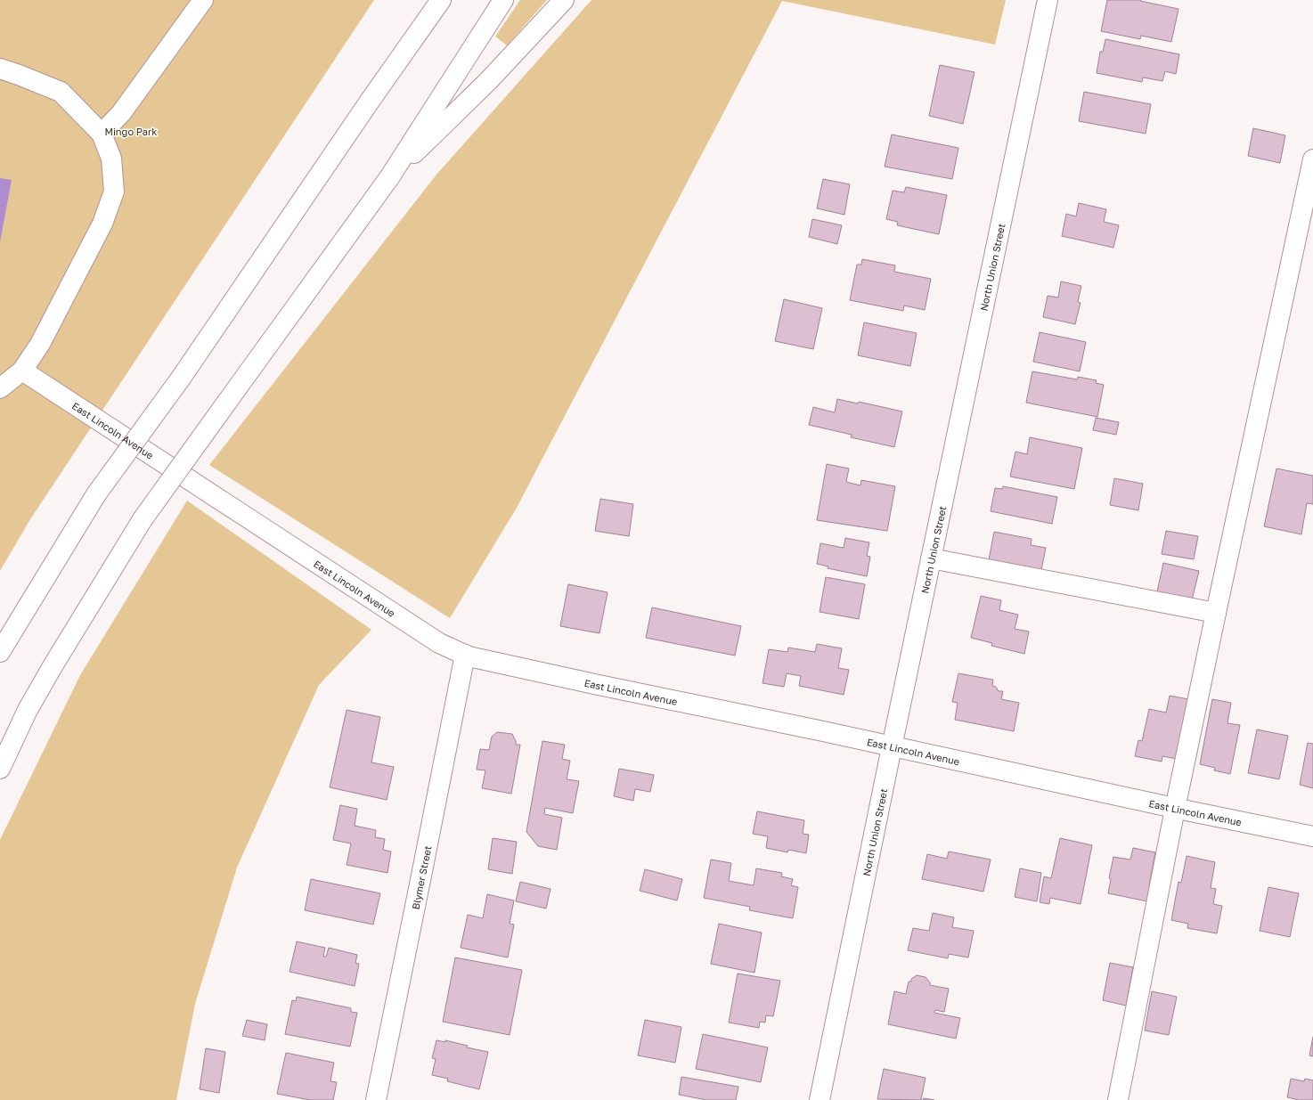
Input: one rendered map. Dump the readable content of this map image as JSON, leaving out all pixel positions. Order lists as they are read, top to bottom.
{
  "streets": {
    "main road": ["North Union Street", "East Lincoln Avenue", "Blymer Street"]
  },
  "crossings": [
    ["North Union Street", "East Lincoln Avenue"],
    ["East Lincoln Avenue", "Blymer Street"]
  ],
  "parks": ["Mingo Park"]
}
